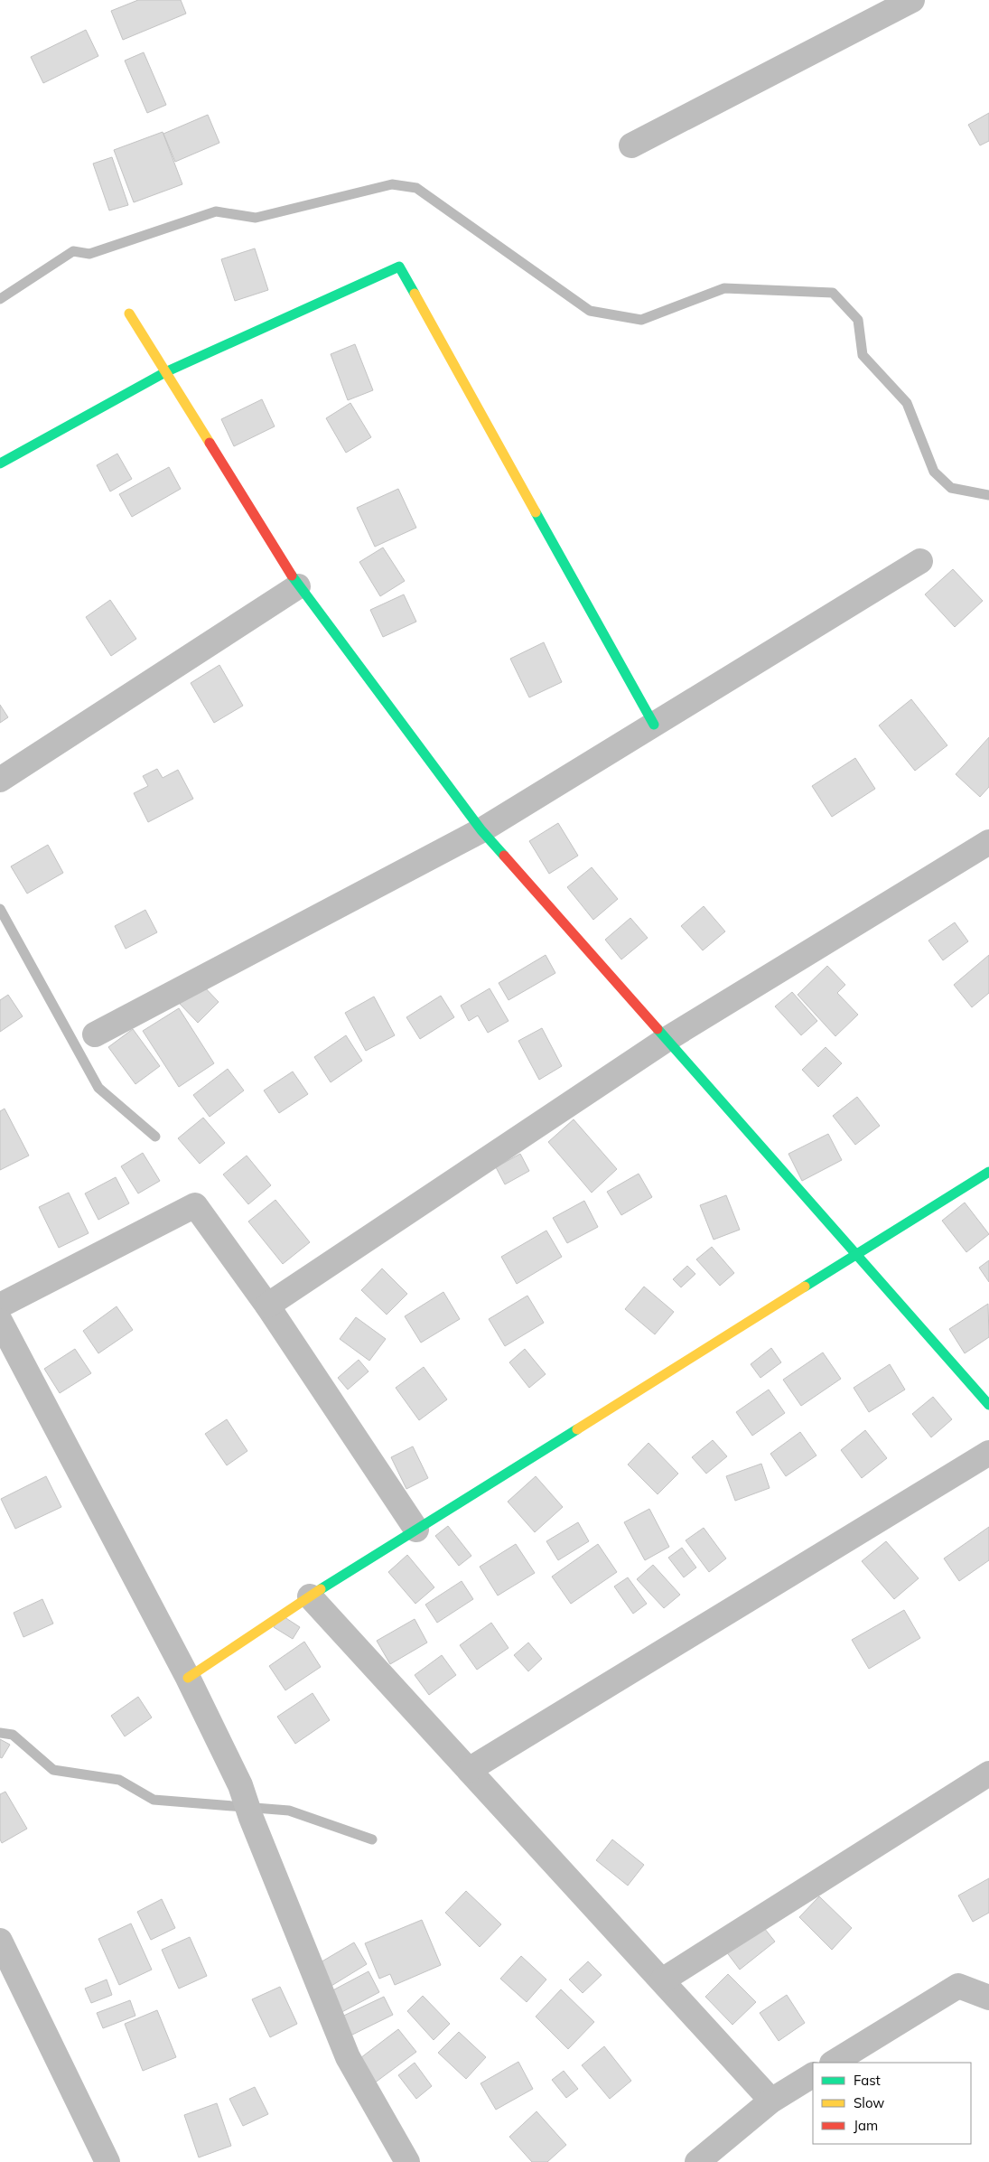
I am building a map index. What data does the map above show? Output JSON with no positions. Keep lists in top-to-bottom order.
{
  "legend": ["Fast", "Slow", "Jam"]
}
